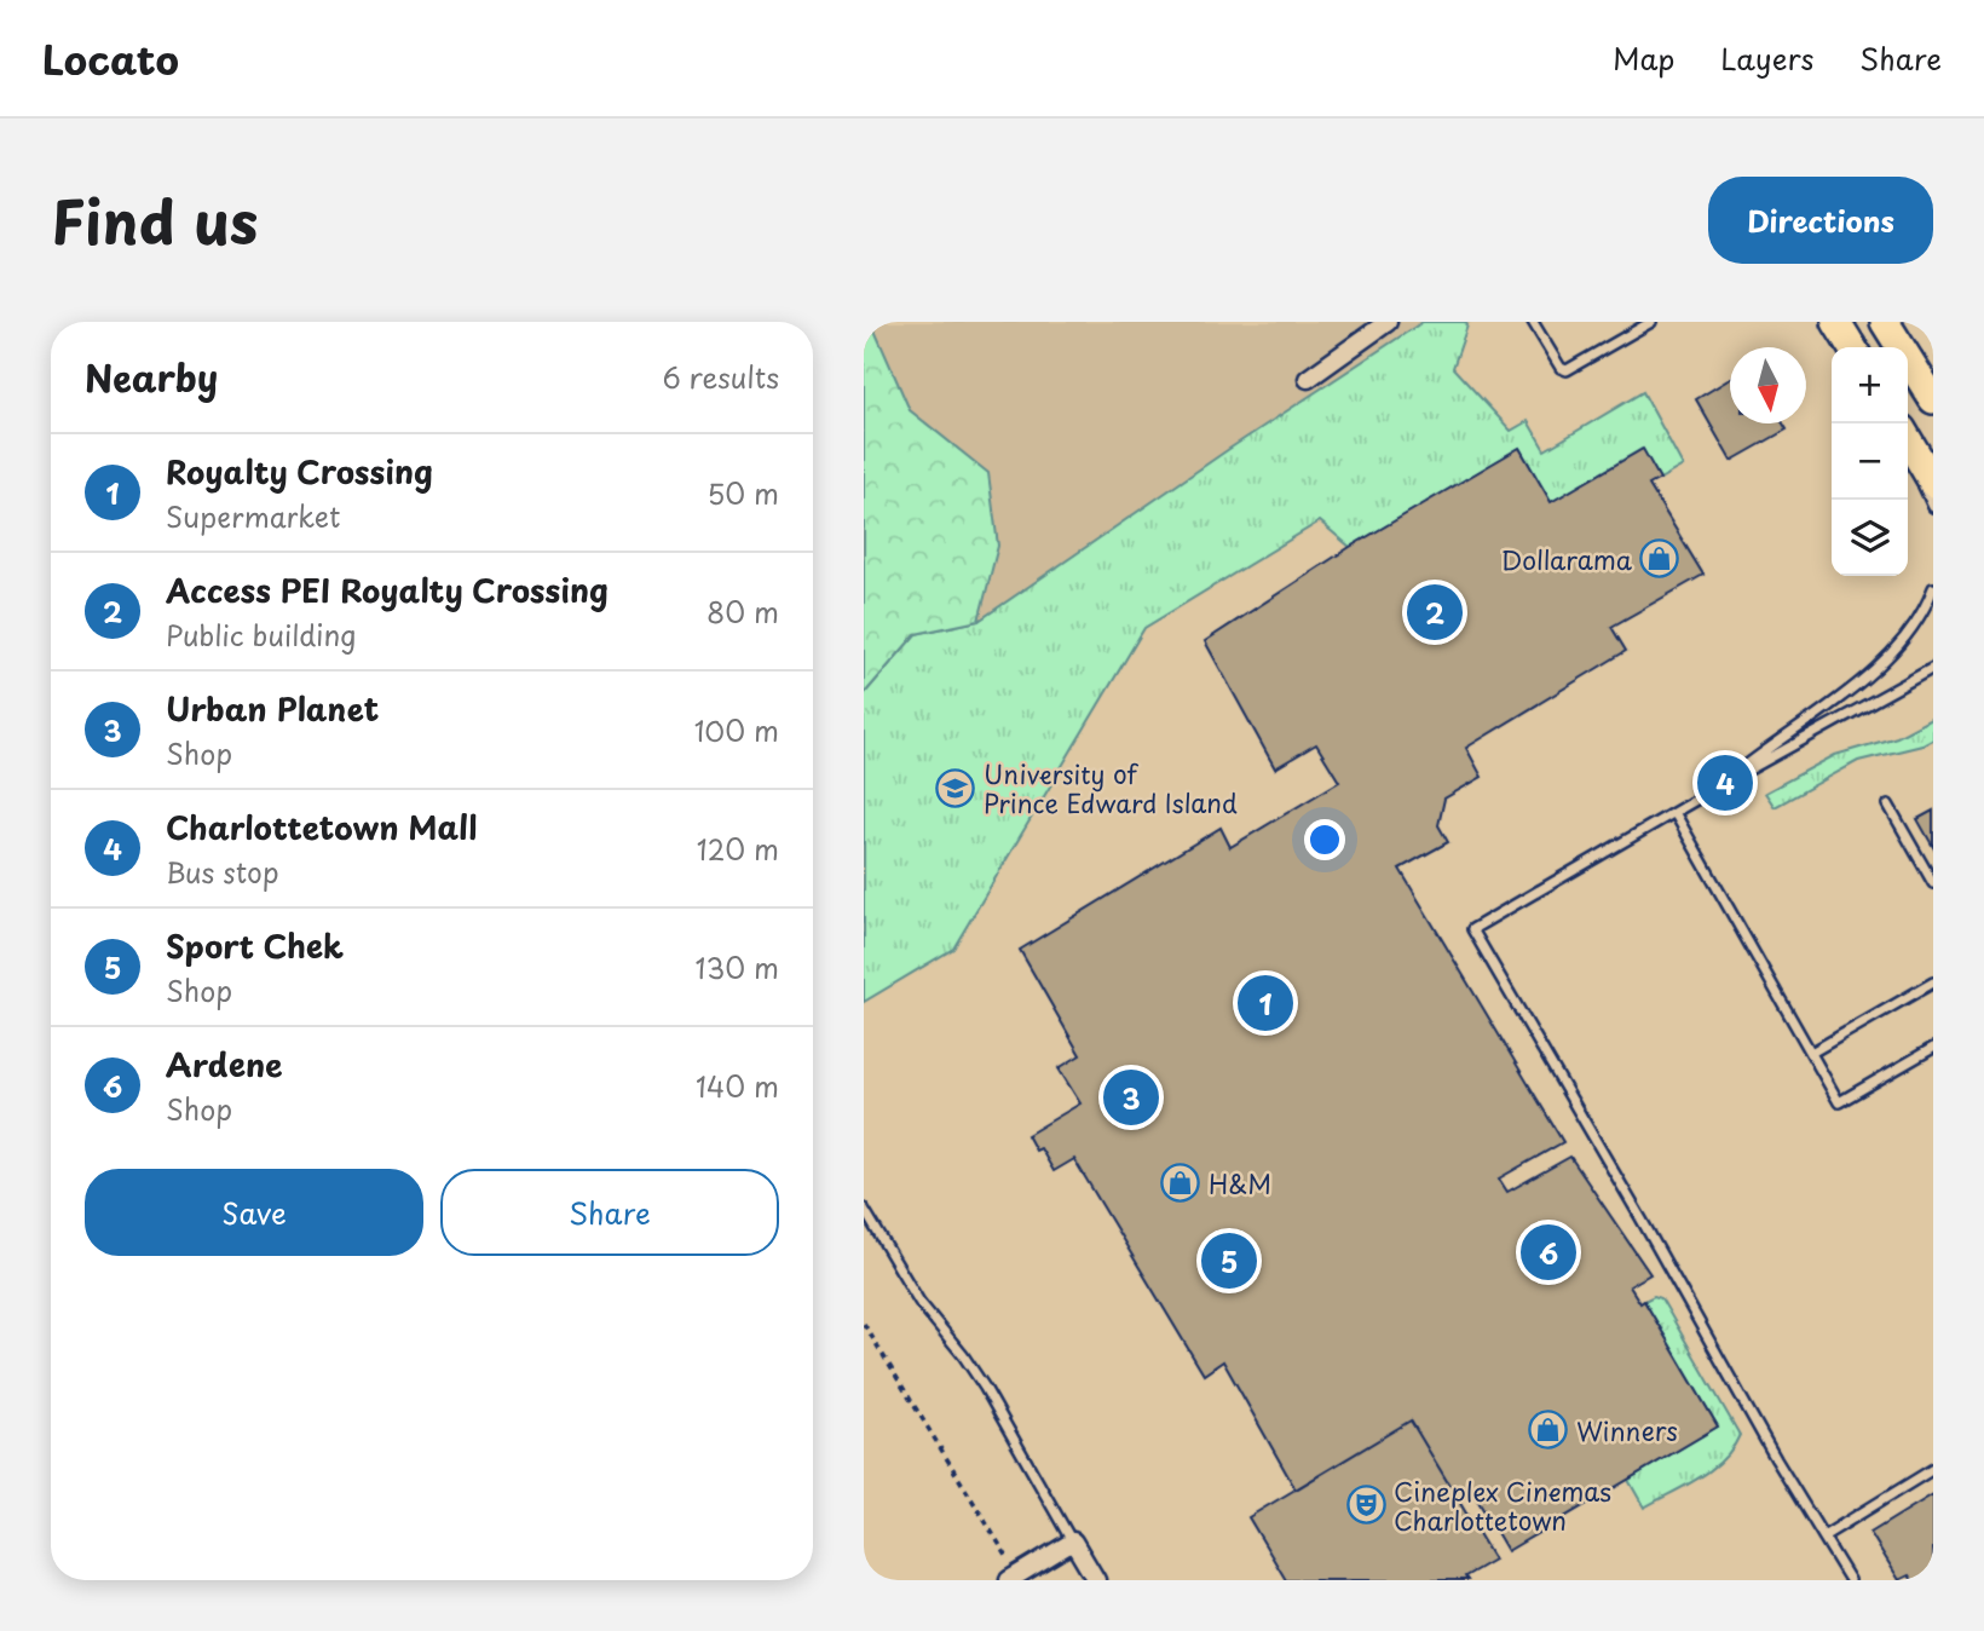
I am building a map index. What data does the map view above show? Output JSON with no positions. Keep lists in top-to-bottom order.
{
  "places": {
    "shop": ["Dollarama", "H&M", "Winners"],
    "school or university": ["University of Prince Edward Island"],
    "theatre": ["Cineplex Cinemas Charlottetown"]
  },
  "north": "bottom",
  "page": {
    "header": "Locato",
    "nav": ["Map", "Layers", "Share"],
    "title": "Find us",
    "buttons": [
      "Directions",
      ["Save", "Share"]
    ],
    "heading": ["Nearby", "6 results"],
    "map_buttons": ["+", "−"],
    "list": [
      {
        "mark": "1",
        "name": "Royalty Crossing",
        "note": "Supermarket",
        "value": "50 m"
      },
      {
        "mark": "2",
        "name": "Access PEI Royalty Crossing",
        "note": "Public building",
        "value": "80 m"
      },
      {
        "mark": "3",
        "name": "Urban Planet",
        "note": "Shop",
        "value": "100 m"
      },
      {
        "mark": "4",
        "name": "Charlottetown Mall",
        "note": "Bus stop",
        "value": "120 m"
      },
      {
        "mark": "5",
        "name": "Sport Chek",
        "note": "Shop",
        "value": "130 m"
      },
      {
        "mark": "6",
        "name": "Ardene",
        "note": "Shop",
        "value": "140 m"
      }
    ],
    "pins": [
      "2",
      "4",
      "1",
      "3",
      "6",
      "5"
    ]
  }
}
